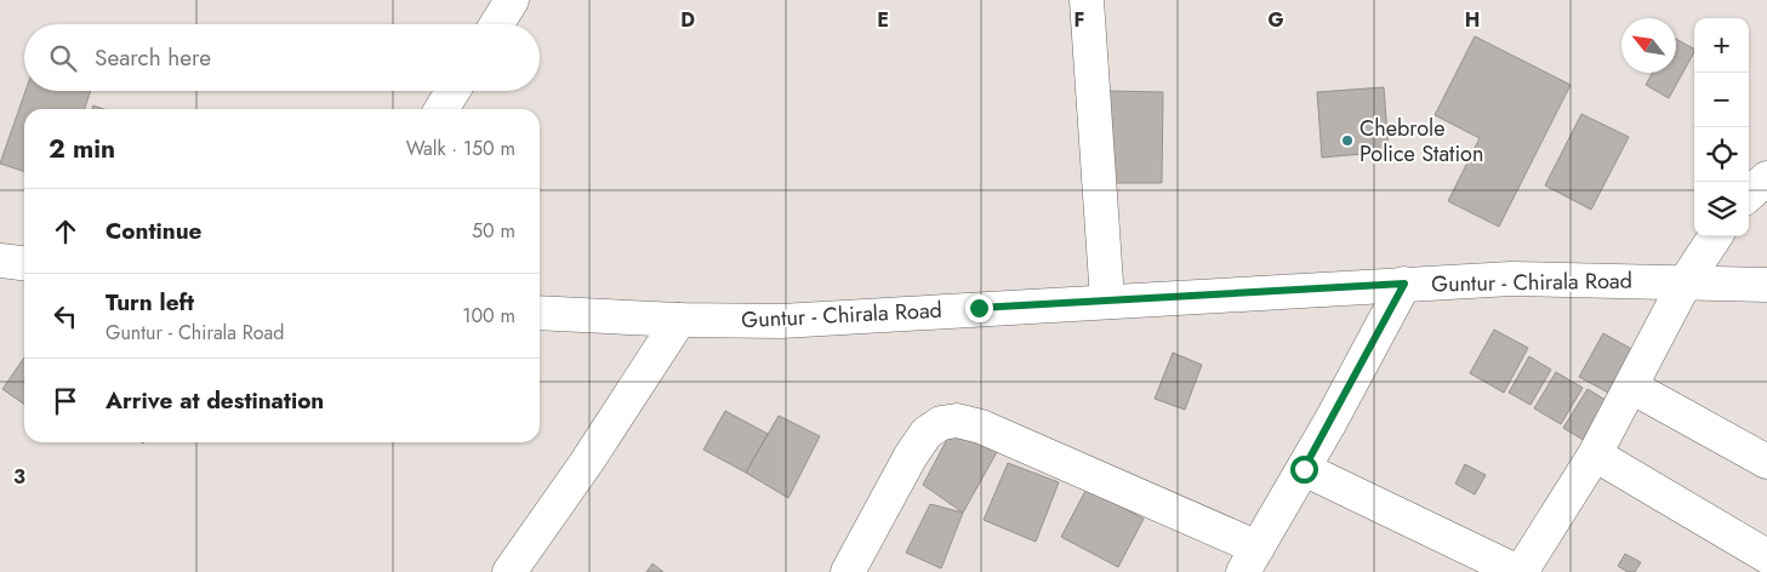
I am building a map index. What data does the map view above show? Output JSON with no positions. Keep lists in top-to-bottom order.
{
  "streets": {
    "street": ["Guntur - Chirala Road"]
  },
  "places": ["Chebrole Police Station"],
  "north": "top left",
  "page": {
    "map_buttons": ["+", "−"],
    "search": "Search here",
    "heading": ["2 min", "Walk · 150 m"],
    "list": [
      ["Continue", "50 m"],
      ["Turn left", "Guntur - Chirala Road", "100 m"],
      "Arrive at destination"
    ]
  },
  "grid": {
    "columns": [
      "D",
      "E",
      "F",
      "G",
      "H"
    ],
    "rows": ["3"]
  }
}
